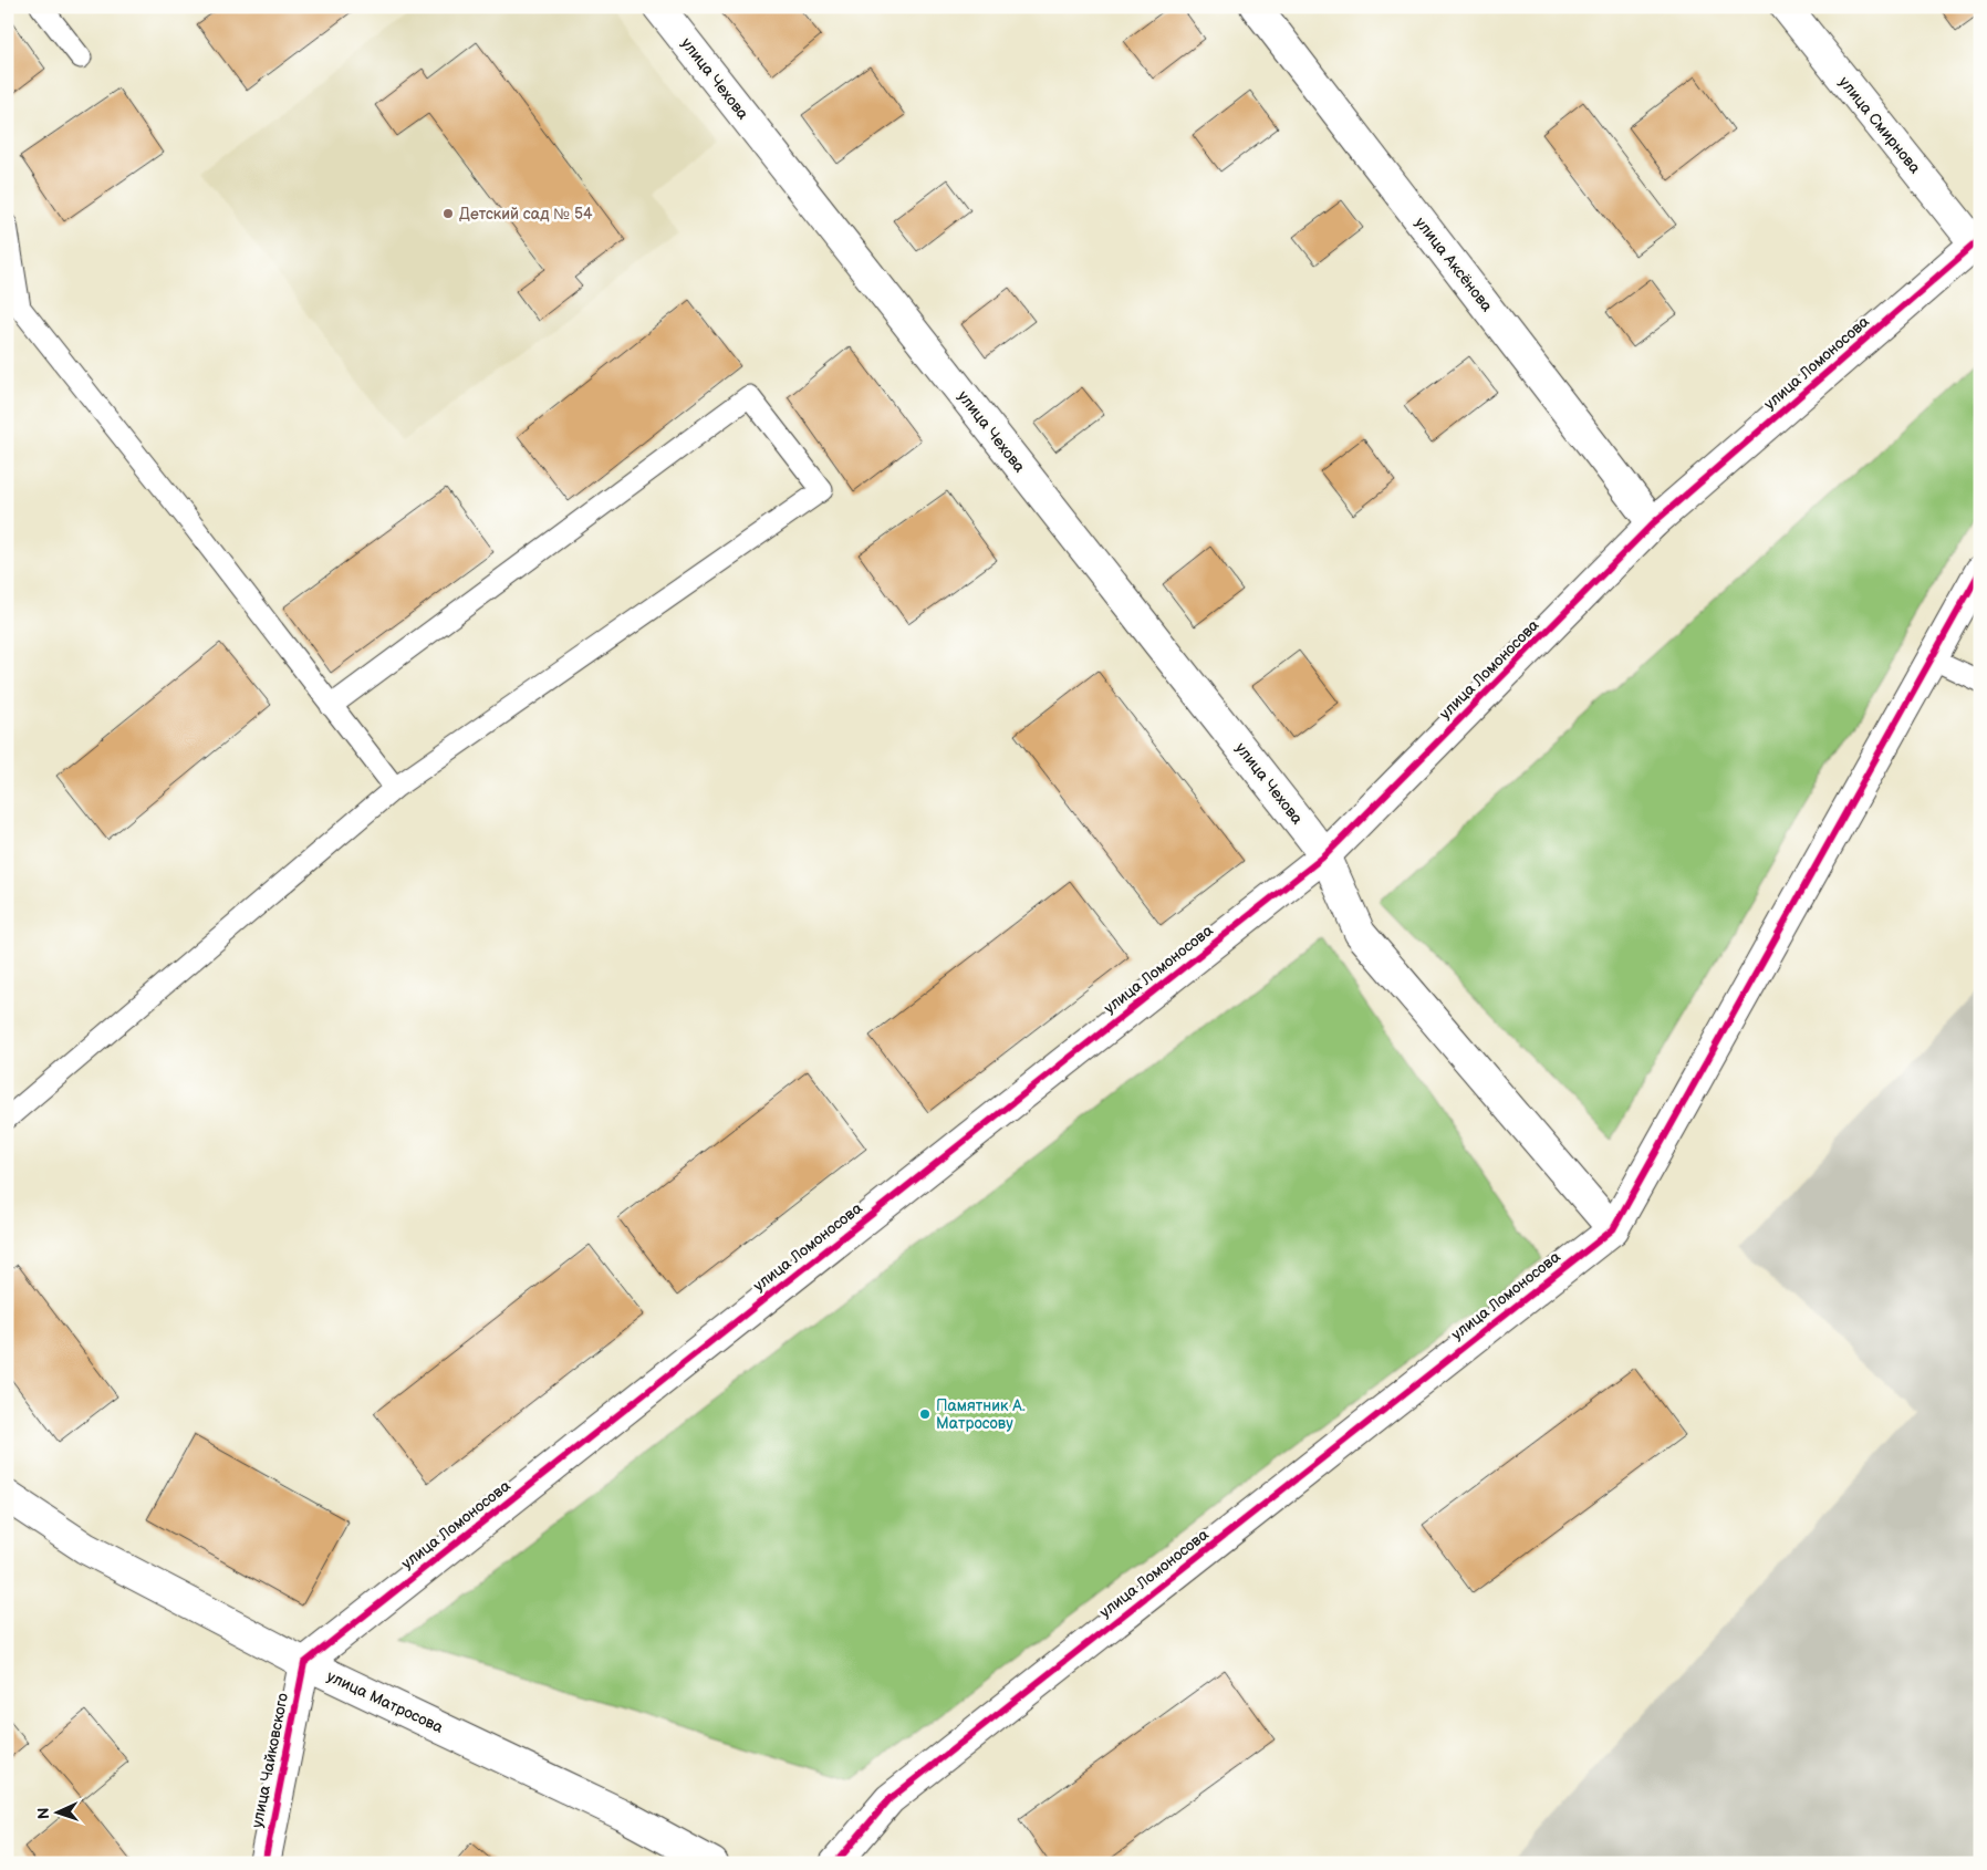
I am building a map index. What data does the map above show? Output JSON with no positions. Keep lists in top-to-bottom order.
{
  "streets": {
    "street": [
      "улица Чехова",
      "улица Смирнова",
      "улица Аксёнова",
      "улица Ломоносова",
      "улица Матросова",
      "улица Чайковского"
    ]
  },
  "crossings": [
    ["улица Чехова", "улица Ломоносова"],
    ["улица Смирнова", "улица Ломоносова"],
    ["улица Аксёнова", "улица Ломоносова"],
    ["улица Ломоносова", "улица Матросова"],
    ["улица Ломоносова", "улица Чайковского"],
    ["улица Матросова", "улица Чайковского"]
  ],
  "places": ["Детский сад № 54", "Памятник А. Матросову"],
  "north": "left"
}
